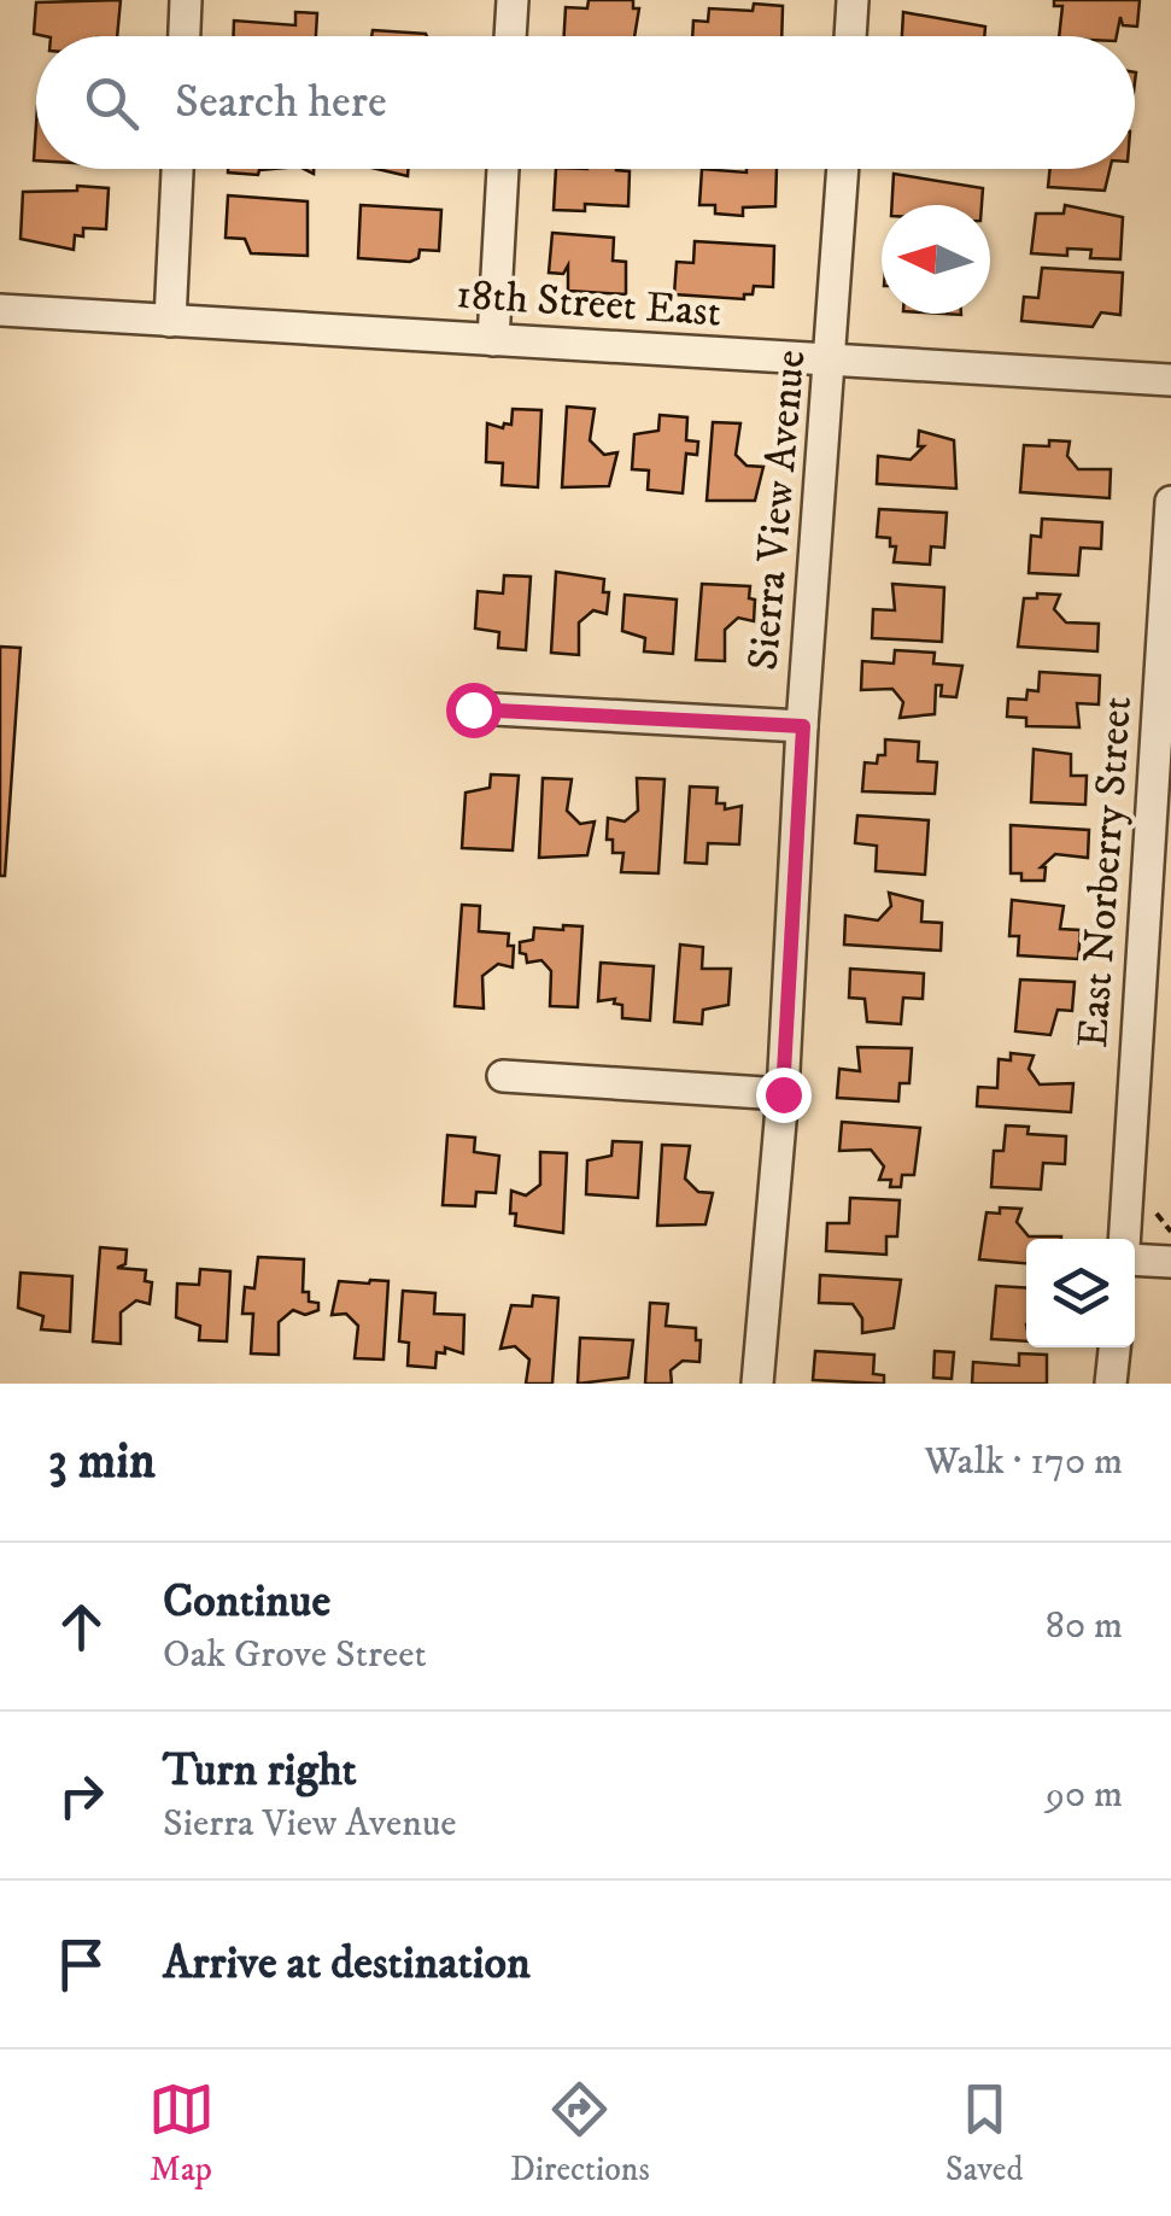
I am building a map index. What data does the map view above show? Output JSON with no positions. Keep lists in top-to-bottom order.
{
  "streets": {
    "street": ["18th Street East", "Sierra View Avenue", "East Norberry Street"]
  },
  "crossings": [
    ["18th Street East", "Sierra View Avenue"]
  ],
  "north": "left",
  "page": {
    "search": "Search here",
    "heading": ["3 min", "Walk · 170 m"],
    "list": [
      ["Continue", "Oak Grove Street", "80 m"],
      ["Turn right", "Sierra View Avenue", "90 m"],
      "Arrive at destination"
    ],
    "nav": ["Map", "Directions", "Saved"]
  }
}
